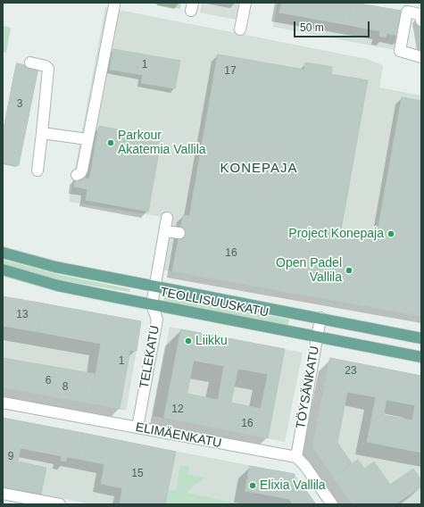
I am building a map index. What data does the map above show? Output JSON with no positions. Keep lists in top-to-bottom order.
{
  "streets": {
    "main road": ["TEOLLISUUSKATU"],
    "street": ["TELEKATU", "TÖYSÄNKATU", "ELIMÄENKATU"]
  },
  "crossings": [
    ["TEOLLISUUSKATU", "TELEKATU"],
    ["TEOLLISUUSKATU", "TÖYSÄNKATU"],
    ["TELEKATU", "ELIMÄENKATU"],
    ["TÖYSÄNKATU", "ELIMÄENKATU"]
  ],
  "districts": ["KONEPAJA"],
  "places": [
    "Parkour Akatemia Vallila",
    "Project Konepaja",
    "Open Padel Vallila",
    "Liikku",
    "Elixia Vallila"
  ],
  "house_numbers": [
    "1",
    "17",
    "3",
    "16",
    "13",
    "1",
    "23",
    "6",
    "8",
    "12",
    "16",
    "9",
    "15"
  ],
  "scale_bar": "50 m"
}
